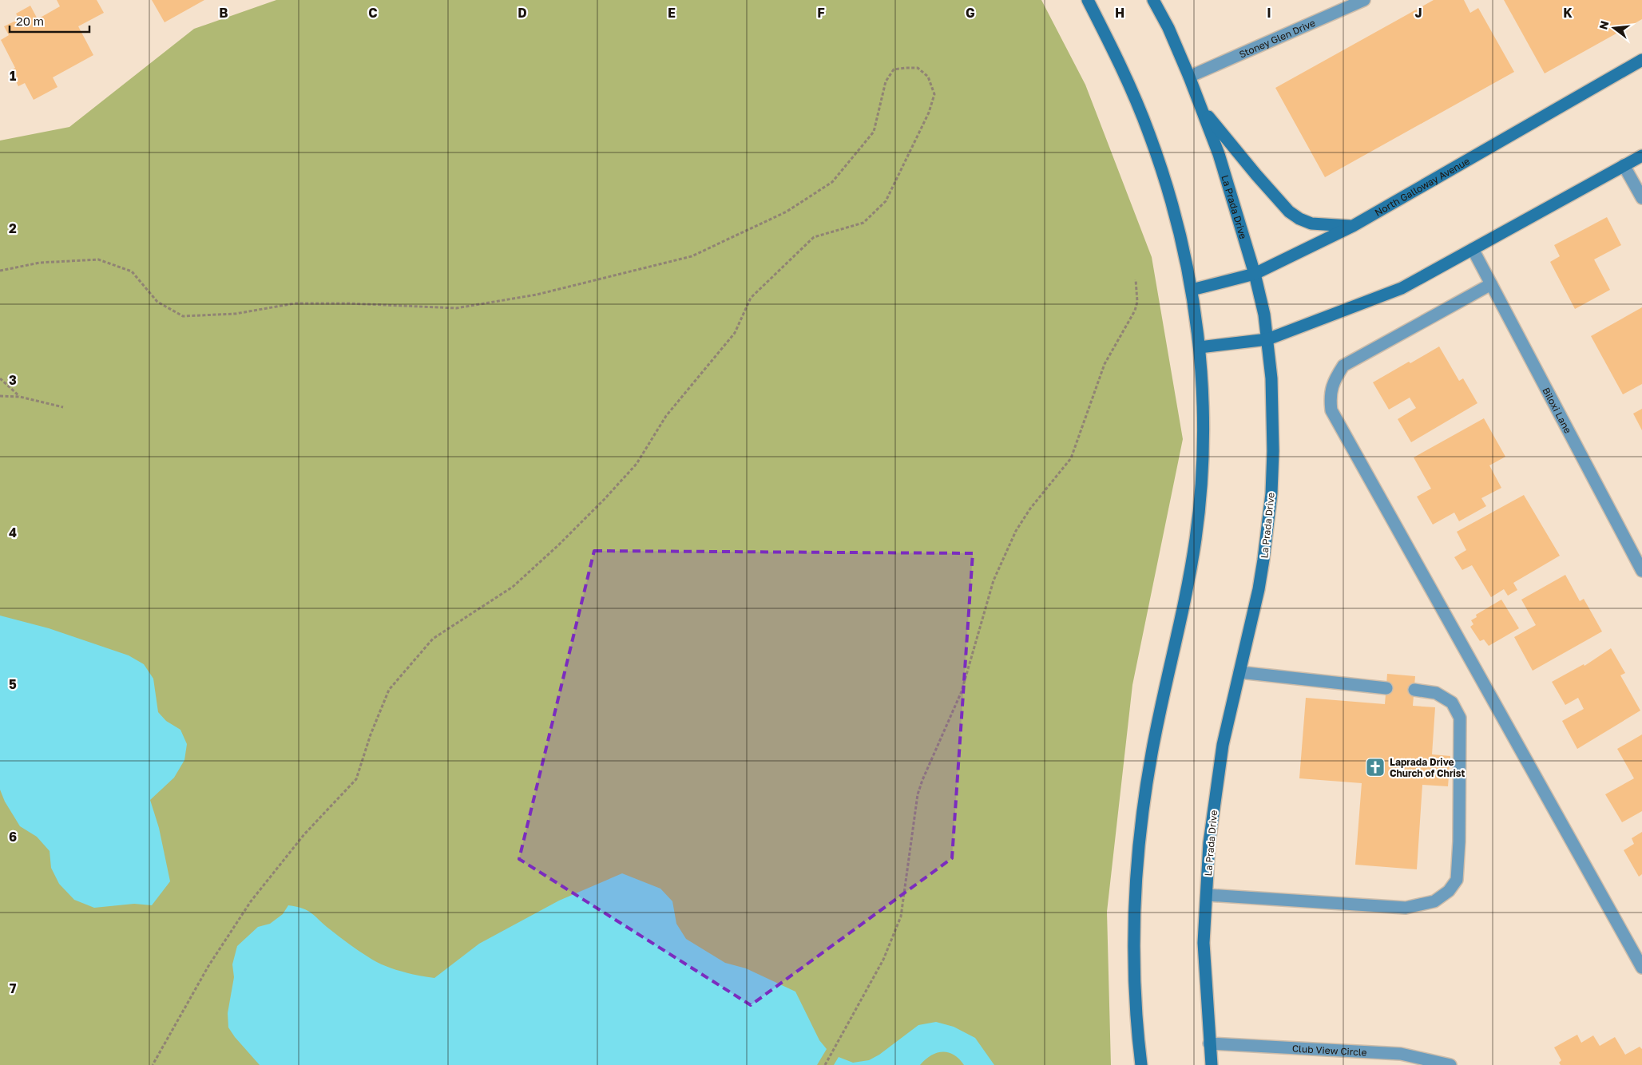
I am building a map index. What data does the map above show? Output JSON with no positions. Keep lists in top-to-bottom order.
{
  "streets": {
    "main road": ["North Galloway Avenue", "La Prada Drive"],
    "street": ["Stoney Glen Drive", "Biloxi Lane", "Club View Circle"]
  },
  "crossings": [
    ["Stoney Glen Drive", "La Prada Drive"],
    ["North Galloway Avenue", "La Prada Drive"],
    ["La Prada Drive", "Club View Circle"]
  ],
  "places": {
    "church": ["Laprada Drive Church of Christ"]
  },
  "scale_bar": "20 m",
  "north": "left",
  "grid": {
    "columns": [
      "B",
      "C",
      "D",
      "E",
      "F",
      "G",
      "H",
      "I",
      "J",
      "K"
    ],
    "rows": [
      "1",
      "2",
      "3",
      "4",
      "5",
      "6",
      "7"
    ]
  }
}
